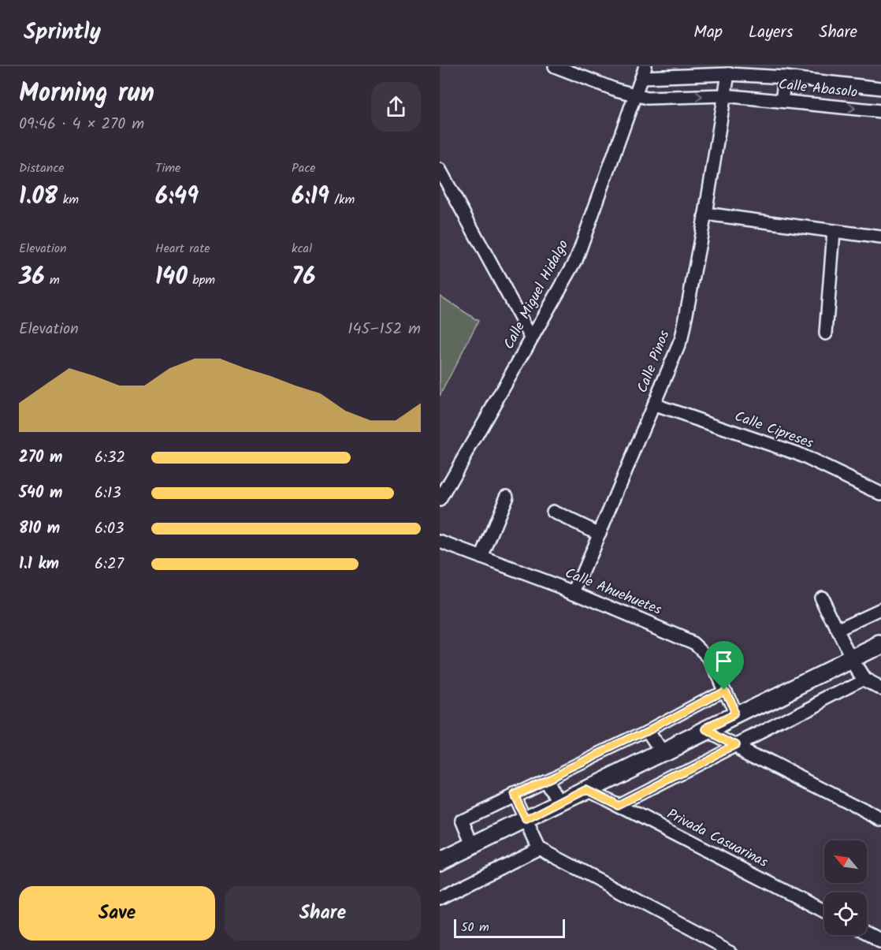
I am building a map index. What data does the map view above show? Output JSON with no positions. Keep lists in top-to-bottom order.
{
  "streets": {
    "street": [
      "Calle Abasolo",
      "Calle Miguel Hidalgo",
      "Calle Pinos",
      "Calle Cipreses",
      "Calle Ahuehuetes",
      "Privada Casuarinas"
    ]
  },
  "crossings": [
    ["Calle Abasolo", "Calle Miguel Hidalgo"],
    ["Calle Abasolo", "Calle Pinos"],
    ["Calle Pinos", "Calle Cipreses"],
    ["Calle Pinos", "Calle Ahuehuetes"]
  ],
  "scale_bar": "50 m",
  "north": "top left",
  "page": {
    "header": "Sprintly",
    "nav": ["Map", "Layers", "Share"],
    "heading": ["Morning run", "09:46 · 4 × 270 m"],
    "stats": [
      ["Distance", "1.08 km"],
      ["Time", "6:49"],
      ["Pace", "6:19 /km"],
      ["Elevation", "36 m"],
      ["Heart rate", "140 bpm"],
      ["kcal", "76"]
    ],
    "chart": ["Elevation", "145–152 m"],
    "list": [
      {
        "name": "270 m",
        "note": "6:32"
      },
      {
        "name": "540 m",
        "note": "6:13"
      },
      {
        "name": "810 m",
        "note": "6:03"
      },
      {
        "name": "1.1 km",
        "note": "6:27"
      }
    ],
    "buttons": ["Save", "Share"],
    "scale": "50 m"
  }
}
